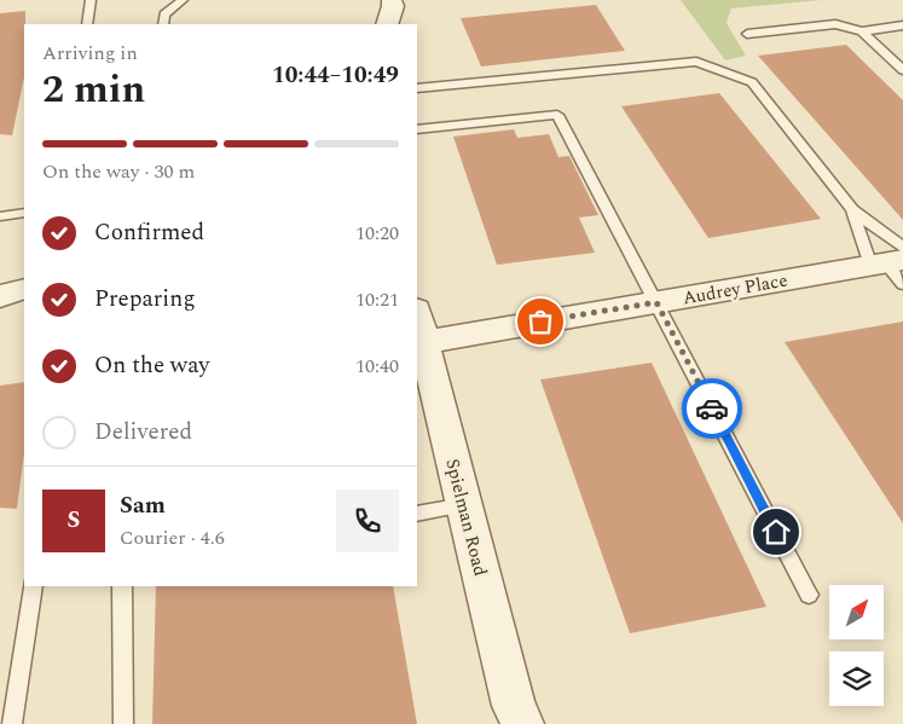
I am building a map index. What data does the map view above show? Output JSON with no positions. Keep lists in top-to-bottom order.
{
  "streets": {
    "street": ["Audrey Place", "Spielman Road"]
  },
  "crossings": [
    ["Audrey Place", "Spielman Road"]
  ],
  "north": "top right",
  "page": {
    "heading": ["2 min", "Arriving in", "10:44–10:49"],
    "panel": ["Sam", "Courier · 4.6"],
    "bar": "On the way · 30 m",
    "list": [
      ["Confirmed", "10:20"],
      ["Preparing", "10:21"],
      ["On the way", "10:40"],
      "Delivered"
    ],
    "round": "S"
  }
}
